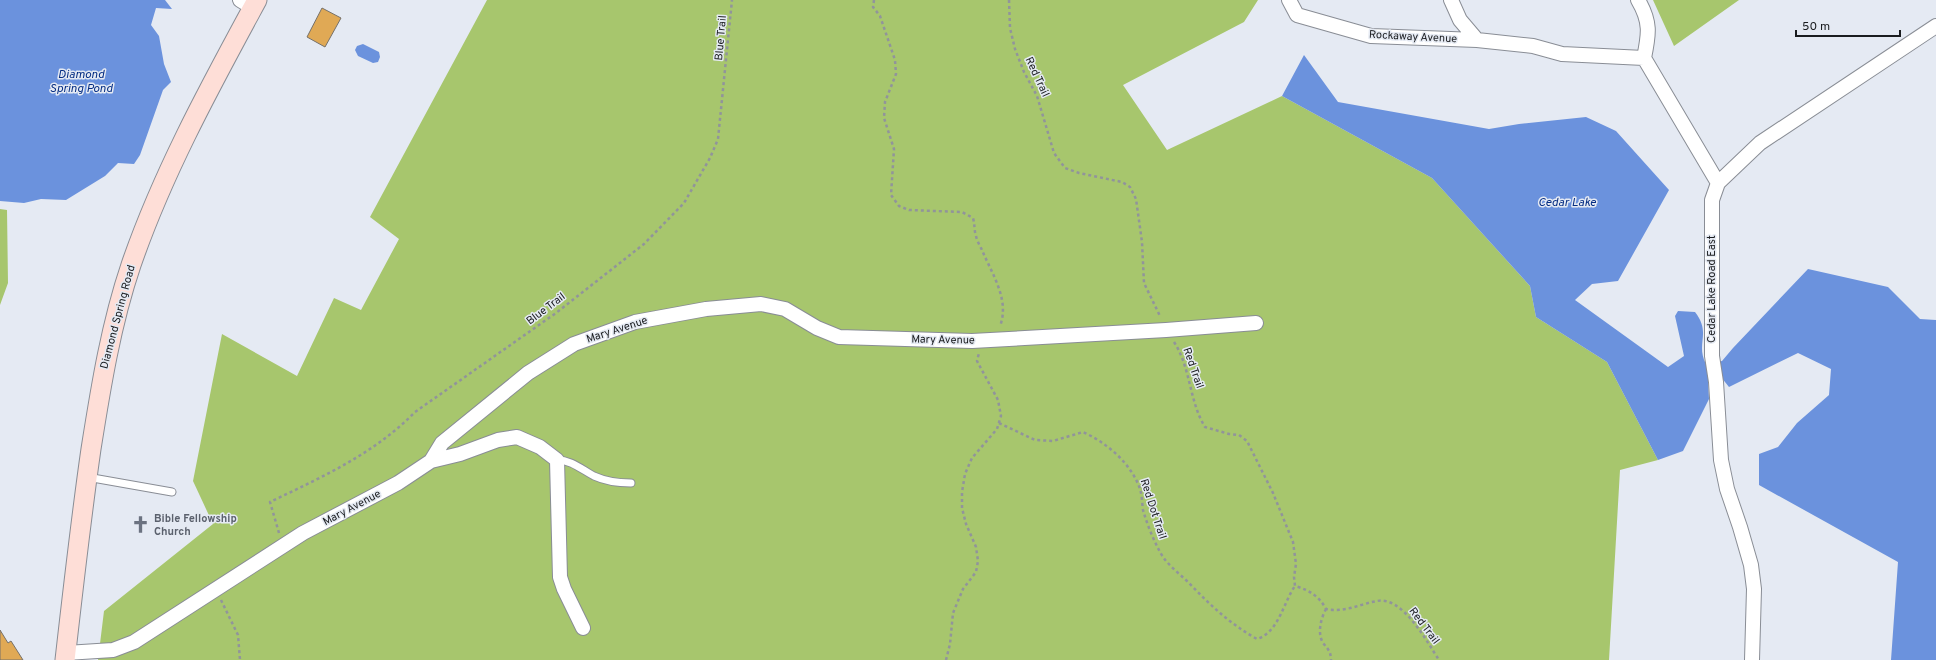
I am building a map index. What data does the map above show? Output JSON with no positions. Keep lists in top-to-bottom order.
{
  "streets": {
    "street": [
      "Rockaway Avenue",
      "Cedar Lake Road East",
      "Diamond Spring Road",
      "Mary Avenue"
    ],
    "path": ["Blue Trail", "Red Trail", "Red Dot Trail"]
  },
  "crossings": [
    ["Blue Trail", "Mary Avenue"],
    ["Red Trail", "Mary Avenue"],
    ["Red Trail", "Red Dot Trail"],
    ["Diamond Spring Road", "Mary Avenue"]
  ],
  "water": ["Diamond Spring Pond", "Cedar Lake"],
  "places": {
    "church": ["Bible Fellowship Church"]
  },
  "scale_bar": "50 m"
}
